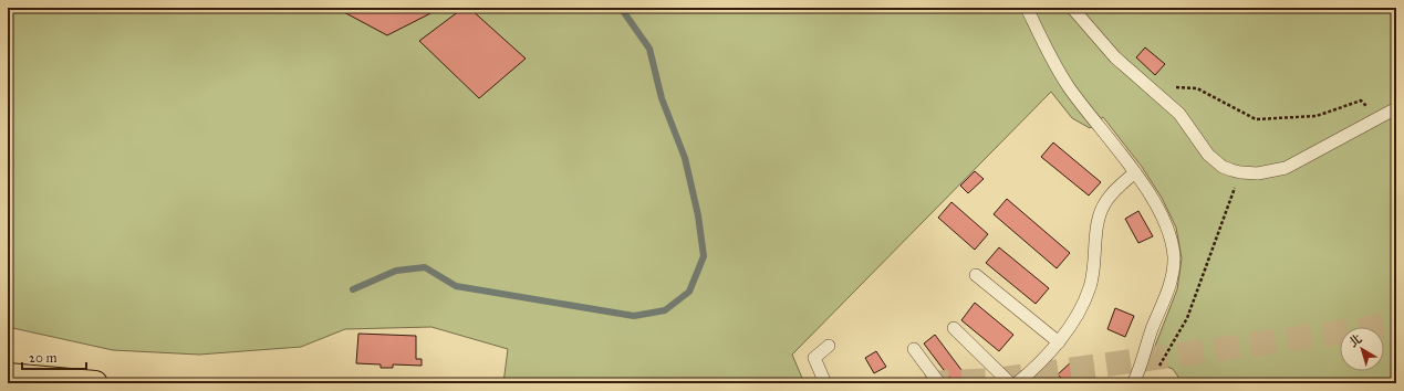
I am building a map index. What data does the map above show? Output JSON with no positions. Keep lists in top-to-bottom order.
{
  "scale_bar": "20 m",
  "north": "top left"
}
